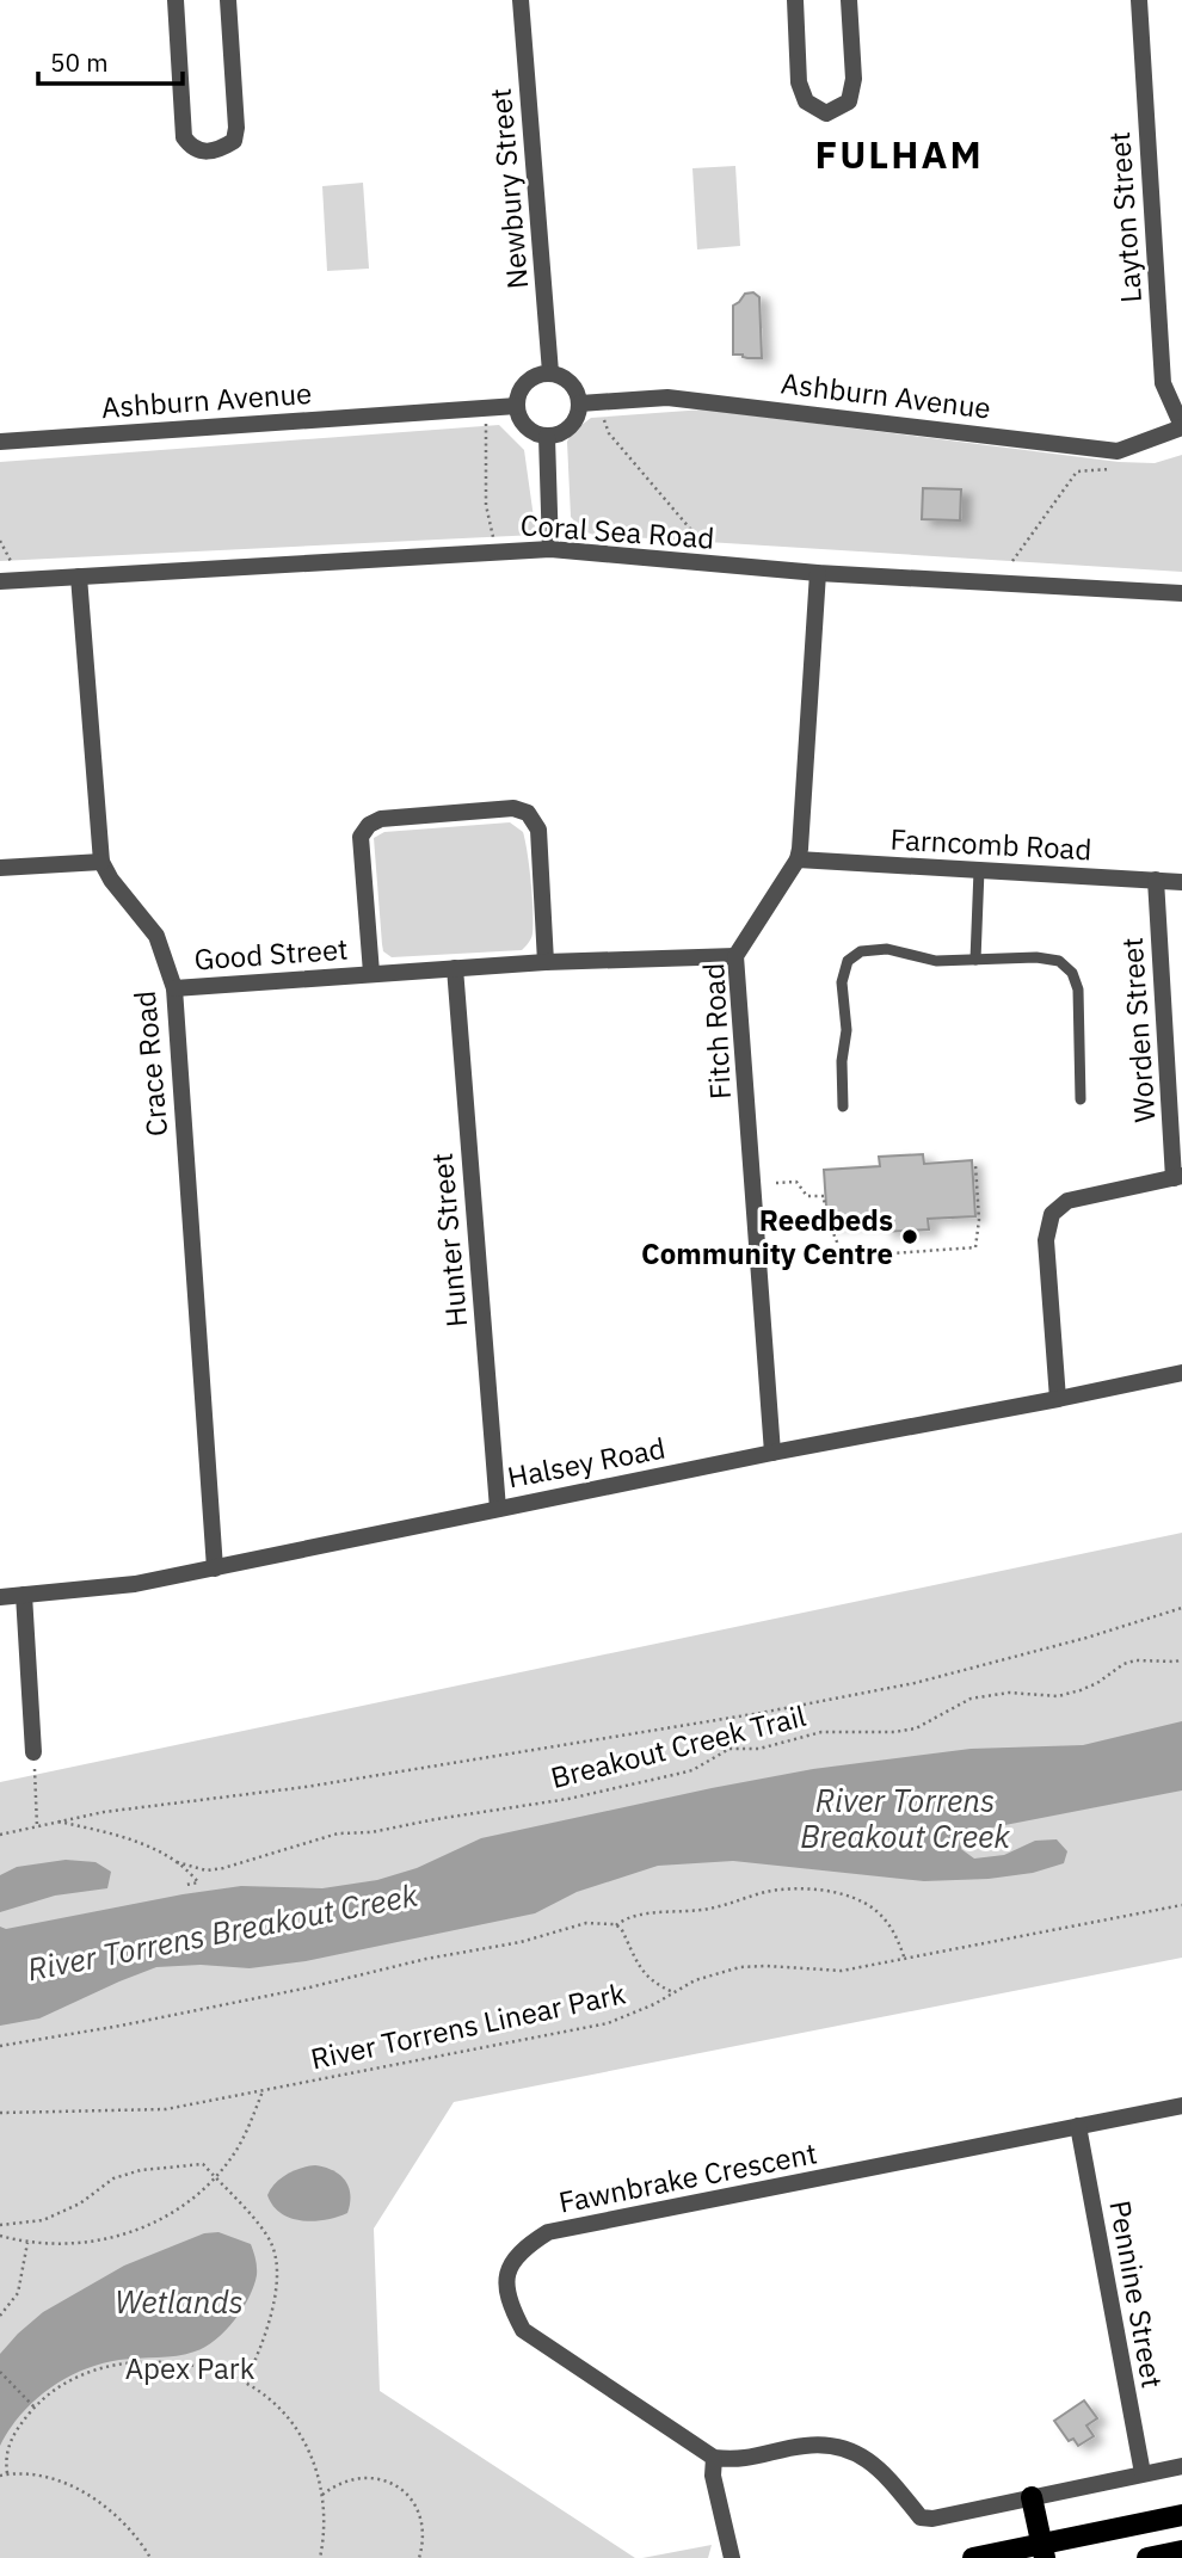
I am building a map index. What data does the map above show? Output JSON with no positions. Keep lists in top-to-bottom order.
{
  "streets": {
    "street": [
      "Newbury Street",
      "Layton Street",
      "Ashburn Avenue",
      "Coral Sea Road",
      "Farncomb Road",
      "Good Street",
      "Worden Street",
      "Fitch Road",
      "Crace Road",
      "Hunter Street",
      "Halsey Road",
      "Fawnbrake Crescent",
      "Pennine Street"
    ],
    "path": ["Breakout Creek Trail", "River Torrens Linear Park"]
  },
  "crossings": [
    ["Newbury Street", "Ashburn Avenue"],
    ["Layton Street", "Ashburn Avenue"],
    ["Coral Sea Road", "Fitch Road"],
    ["Coral Sea Road", "Crace Road"],
    ["Farncomb Road", "Worden Street"],
    ["Farncomb Road", "Fitch Road"],
    ["Good Street", "Fitch Road"],
    ["Good Street", "Crace Road"],
    ["Good Street", "Hunter Street"],
    ["Fitch Road", "Halsey Road"],
    ["Crace Road", "Halsey Road"],
    ["Hunter Street", "Halsey Road"],
    ["Fawnbrake Crescent", "Pennine Street"]
  ],
  "districts": ["FULHAM"],
  "water": ["River Torrens Breakout Creek", "Wetlands"],
  "parks": ["Apex Park"],
  "places": ["Reedbeds Community Centre"],
  "scale_bar": "50 m"
}
